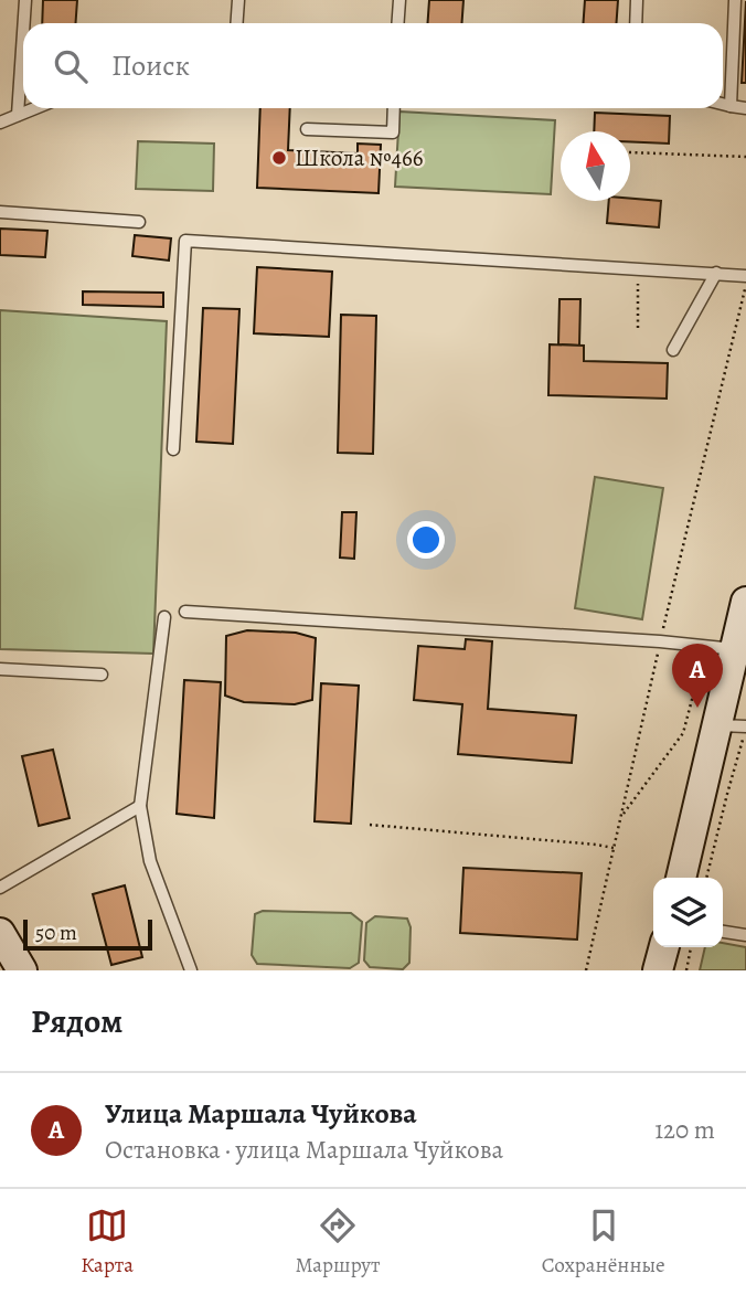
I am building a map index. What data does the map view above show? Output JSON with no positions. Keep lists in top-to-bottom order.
{
  "places": ["Школа №466"],
  "scale_bar": "50 m",
  "north": "top",
  "page": {
    "search": "Поиск",
    "pins": "A",
    "scale": "50 m",
    "heading": "Рядом",
    "list": [
      {
        "mark": "A",
        "name": "Улица Маршала Чуйкова",
        "note": "Остановка · улица Маршала Чуйкова",
        "value": "120 m"
      }
    ],
    "nav": ["Карта", "Маршрут", "Сохранённые"]
  }
}
